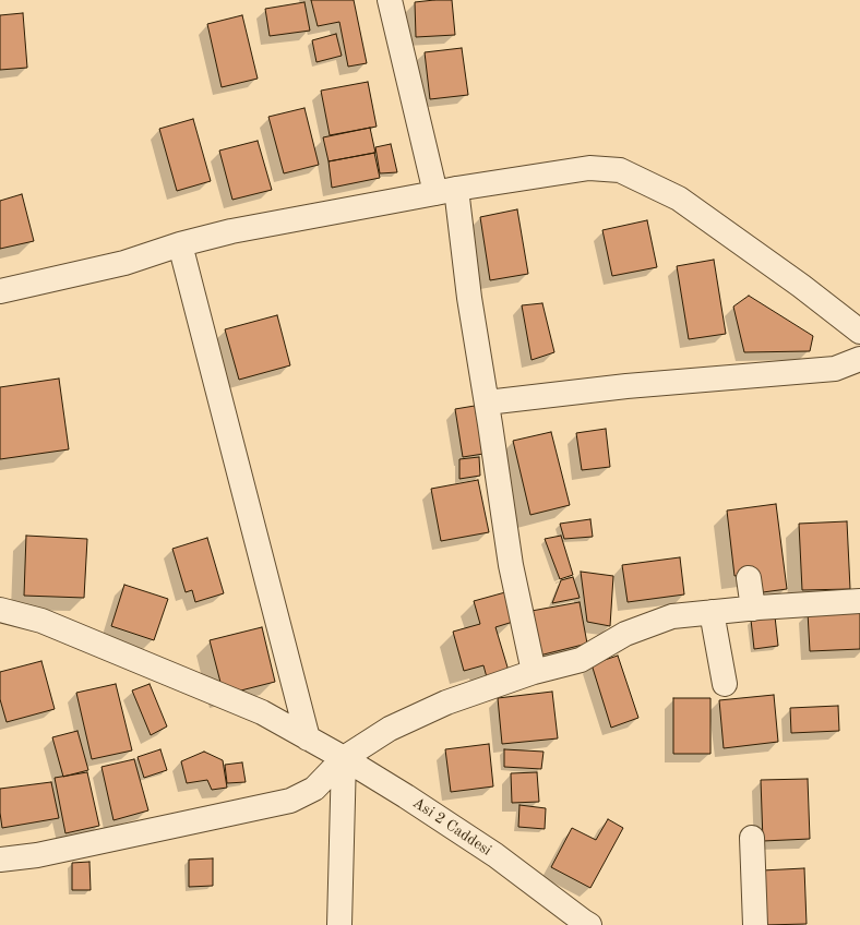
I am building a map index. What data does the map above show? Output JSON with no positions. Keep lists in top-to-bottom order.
{
  "streets": {
    "street": ["Asi 2 Caddesi"]
  }
}
